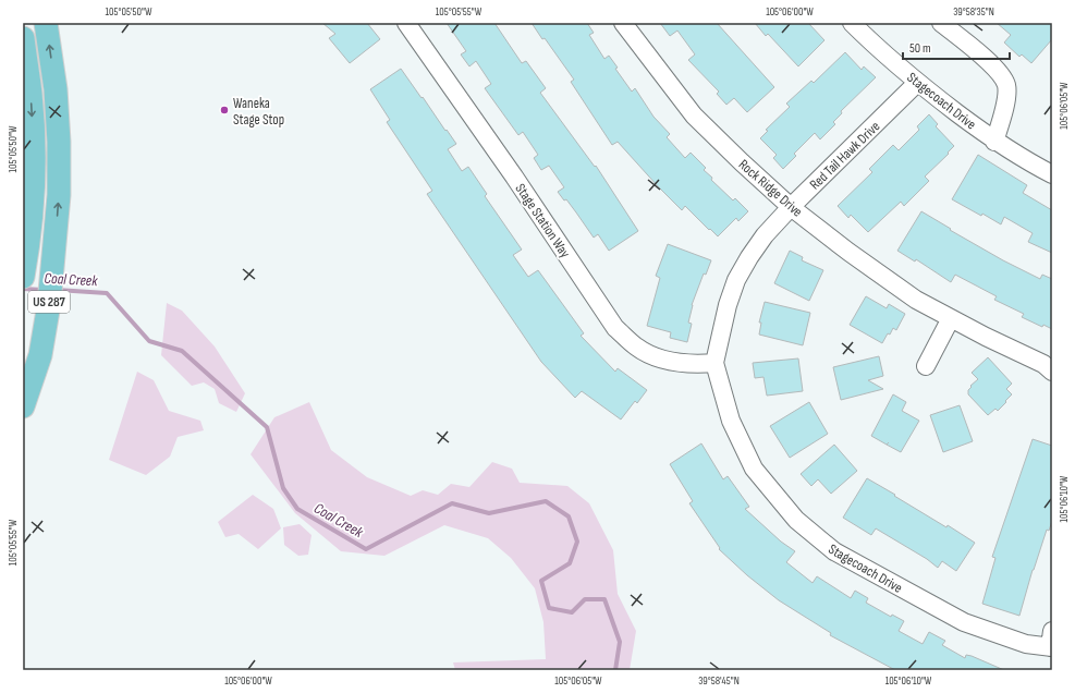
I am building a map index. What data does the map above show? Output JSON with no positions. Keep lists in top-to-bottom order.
{
  "streets": {
    "main road": ["US 287"],
    "street": [
      "Stagecoach Drive",
      "Red Tail Hawk Drive",
      "Rock Ridge Drive",
      "Stage Station Way"
    ]
  },
  "crossings": [
    ["Stagecoach Drive", "Red Tail Hawk Drive"],
    ["Red Tail Hawk Drive", "Rock Ridge Drive"],
    ["Red Tail Hawk Drive", "Stage Station Way"]
  ],
  "water": ["Coal Creek"],
  "places": ["Waneka Stage Stop"],
  "scale_bar": "50 m",
  "coordinates": [
    "105°05'50\"W",
    "105°05'55\"W",
    "105°06'00\"W",
    "39°58'35\"N",
    "105°06'05\"W",
    "105°06'10\"W",
    "39°58'45\"N"
  ]
}
